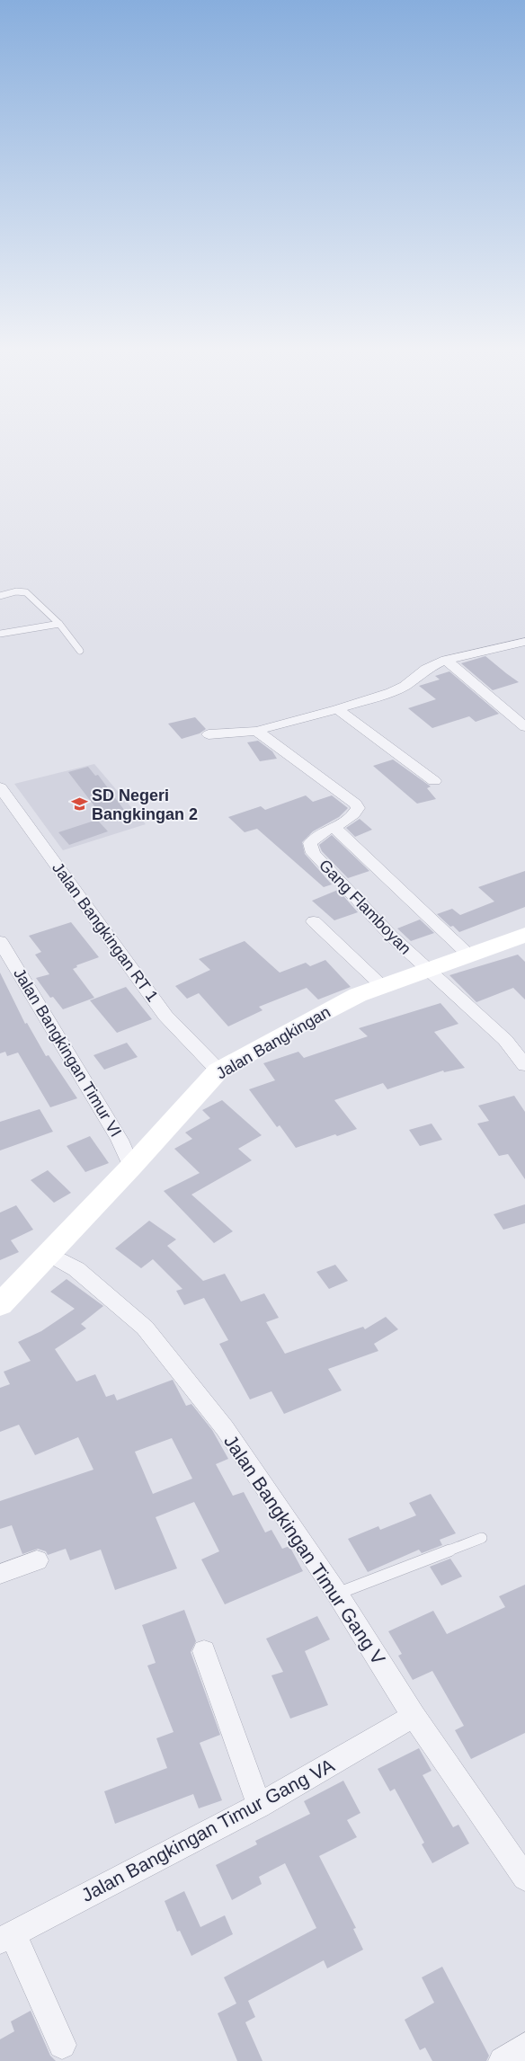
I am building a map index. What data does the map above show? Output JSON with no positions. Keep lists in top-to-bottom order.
{
  "streets": {
    "street": [
      "Gang Flamboyan",
      "Jalan Bangkingan RT 1",
      "Jalan Bangkingan",
      "Jalan Bangkingan Timur VI",
      "Jalan Bangkingan Timur Gang V",
      "Jalan Bangkingan Timur Gang VA"
    ]
  },
  "crossings": [
    ["Gang Flamboyan", "Jalan Bangkingan"],
    ["Jalan Bangkingan RT 1", "Jalan Bangkingan"],
    ["Jalan Bangkingan", "Jalan Bangkingan Timur VI"],
    ["Jalan Bangkingan", "Jalan Bangkingan Timur Gang V"],
    ["Jalan Bangkingan Timur Gang V", "Jalan Bangkingan Timur Gang VA"]
  ],
  "places": {
    "school or university": ["SD Negeri Bangkingan 2"]
  }
}
